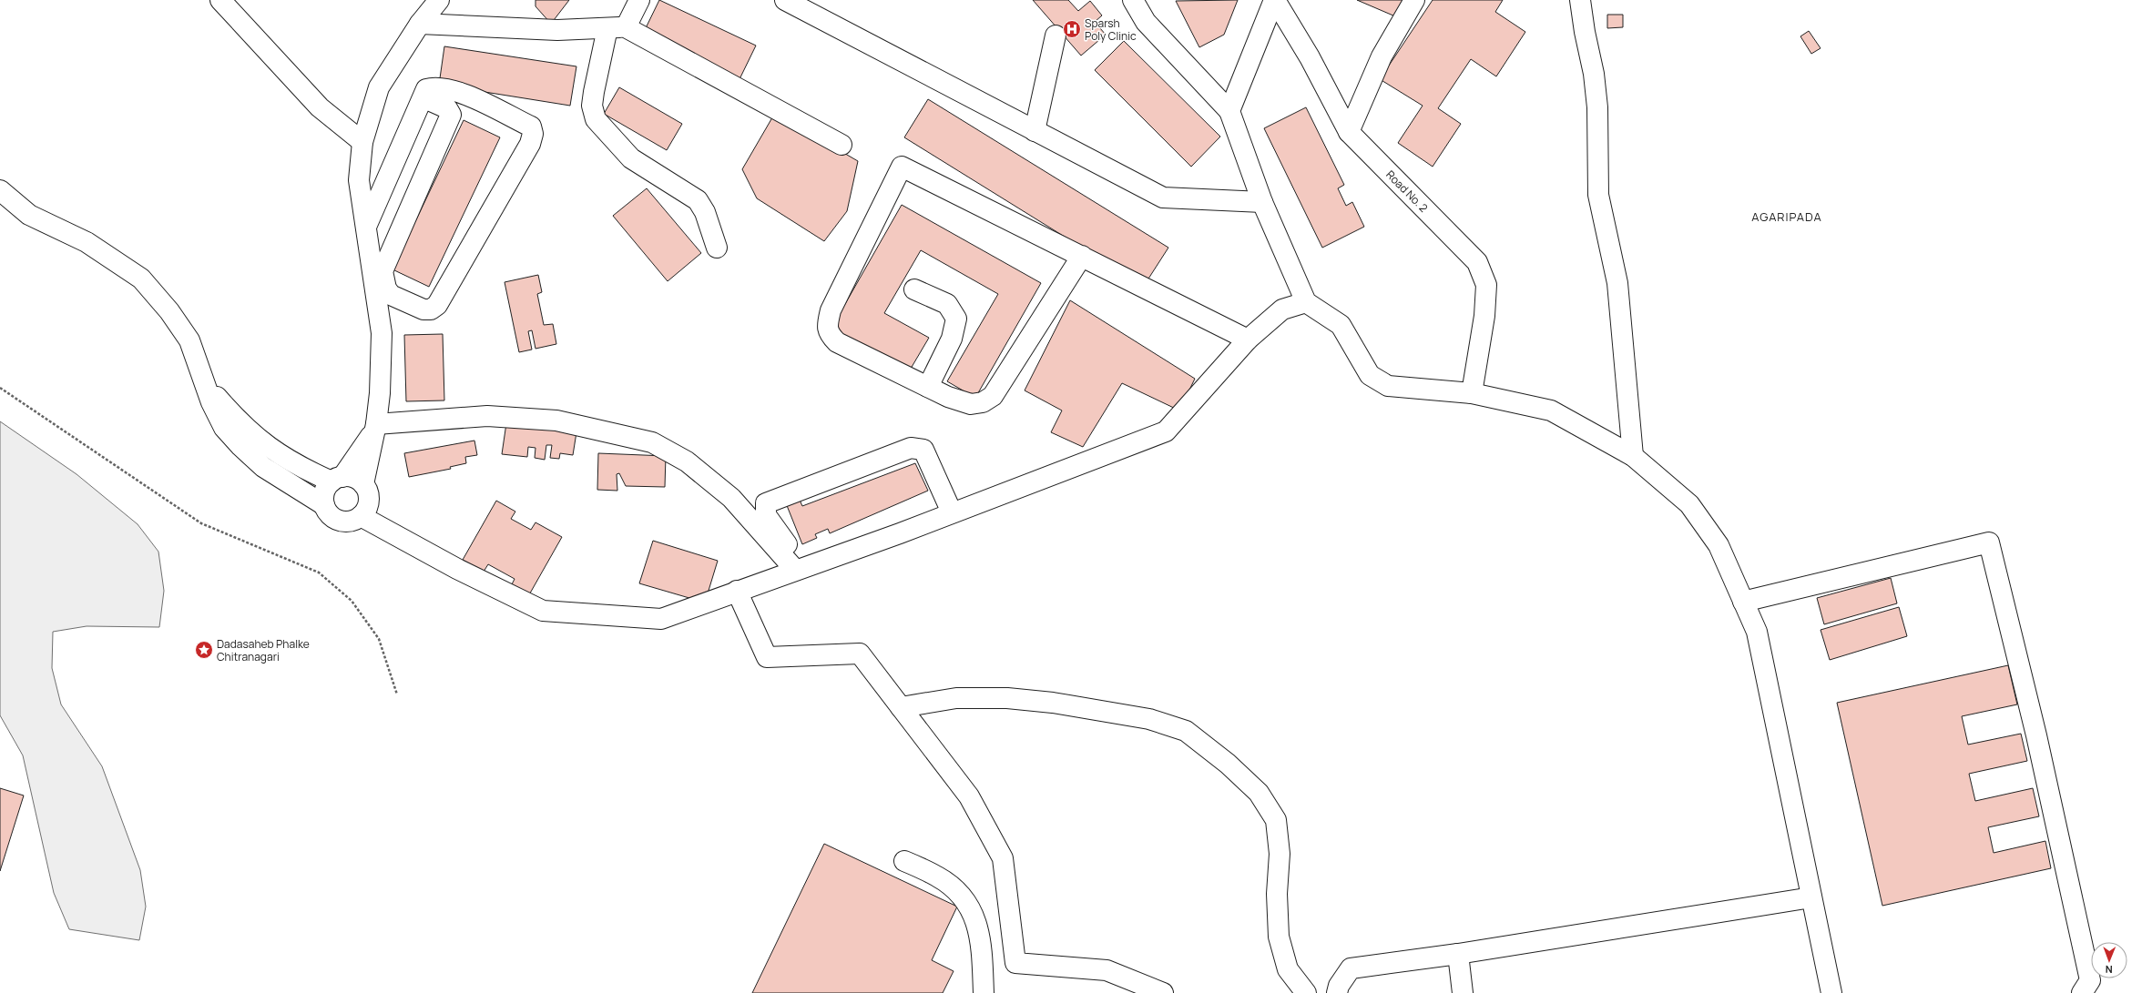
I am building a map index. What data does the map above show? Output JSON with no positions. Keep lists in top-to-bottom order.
{
  "streets": {
    "street": ["Road No. 2"]
  },
  "districts": ["AGARIPADA"],
  "places": {
    "hospital": ["Sparsh Poly Clinic"],
    "place": ["Dadasaheb Phalke Chitranagari"]
  },
  "north": "bottom"
}
